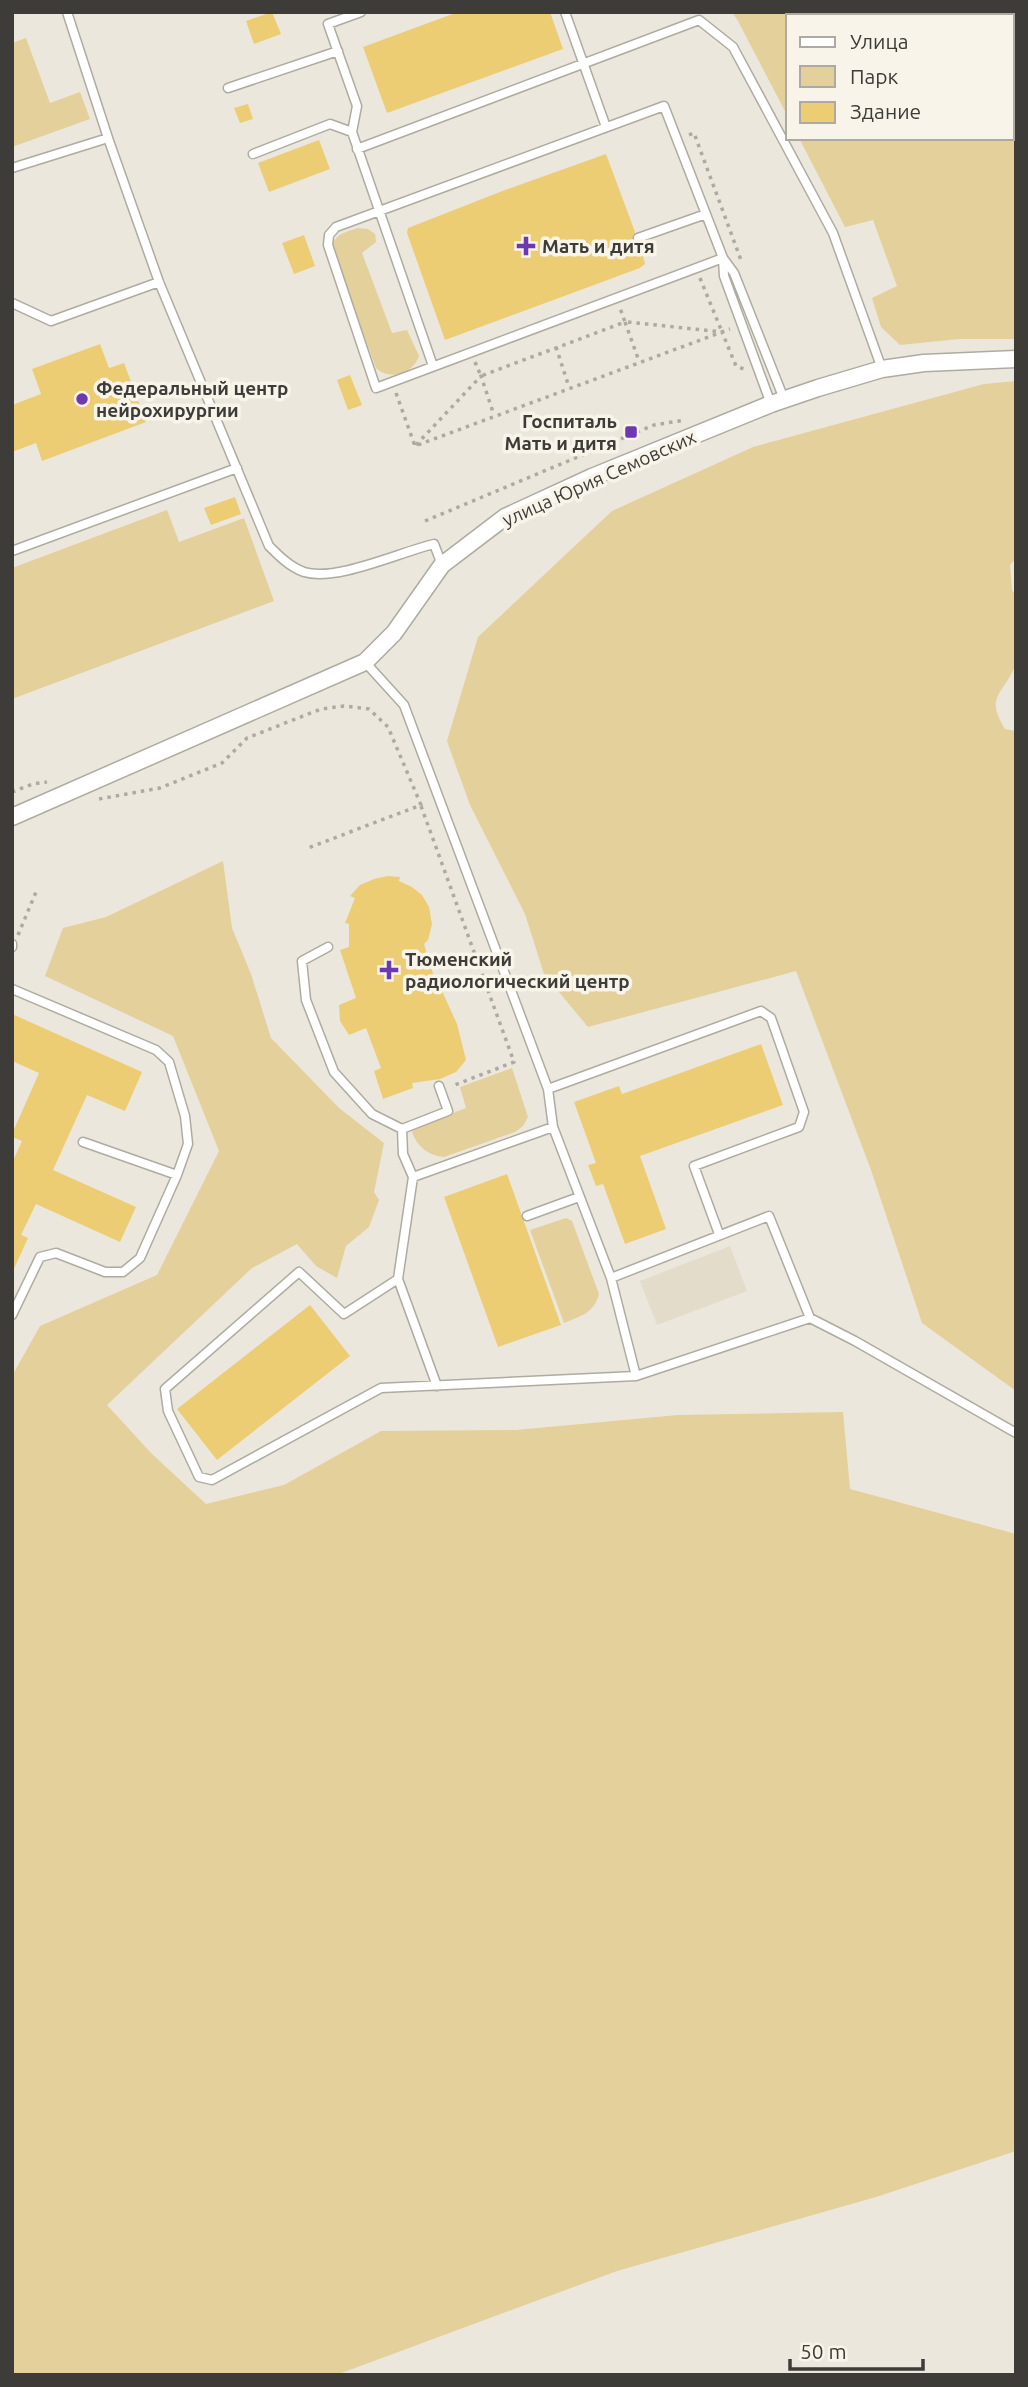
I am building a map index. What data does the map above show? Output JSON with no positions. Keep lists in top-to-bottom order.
{
  "streets": {
    "street": ["улица Юрия Семовских"]
  },
  "places": {
    "health": ["Мать и дитя", "Тюменский радиологический центр"],
    "other": ["Федеральный центр нейрохирургии"],
    "transit": ["Госпиталь Мать и дитя"]
  },
  "legend": ["Улица", "Парк", "Здание"],
  "scale_bar": "50 m"
}
